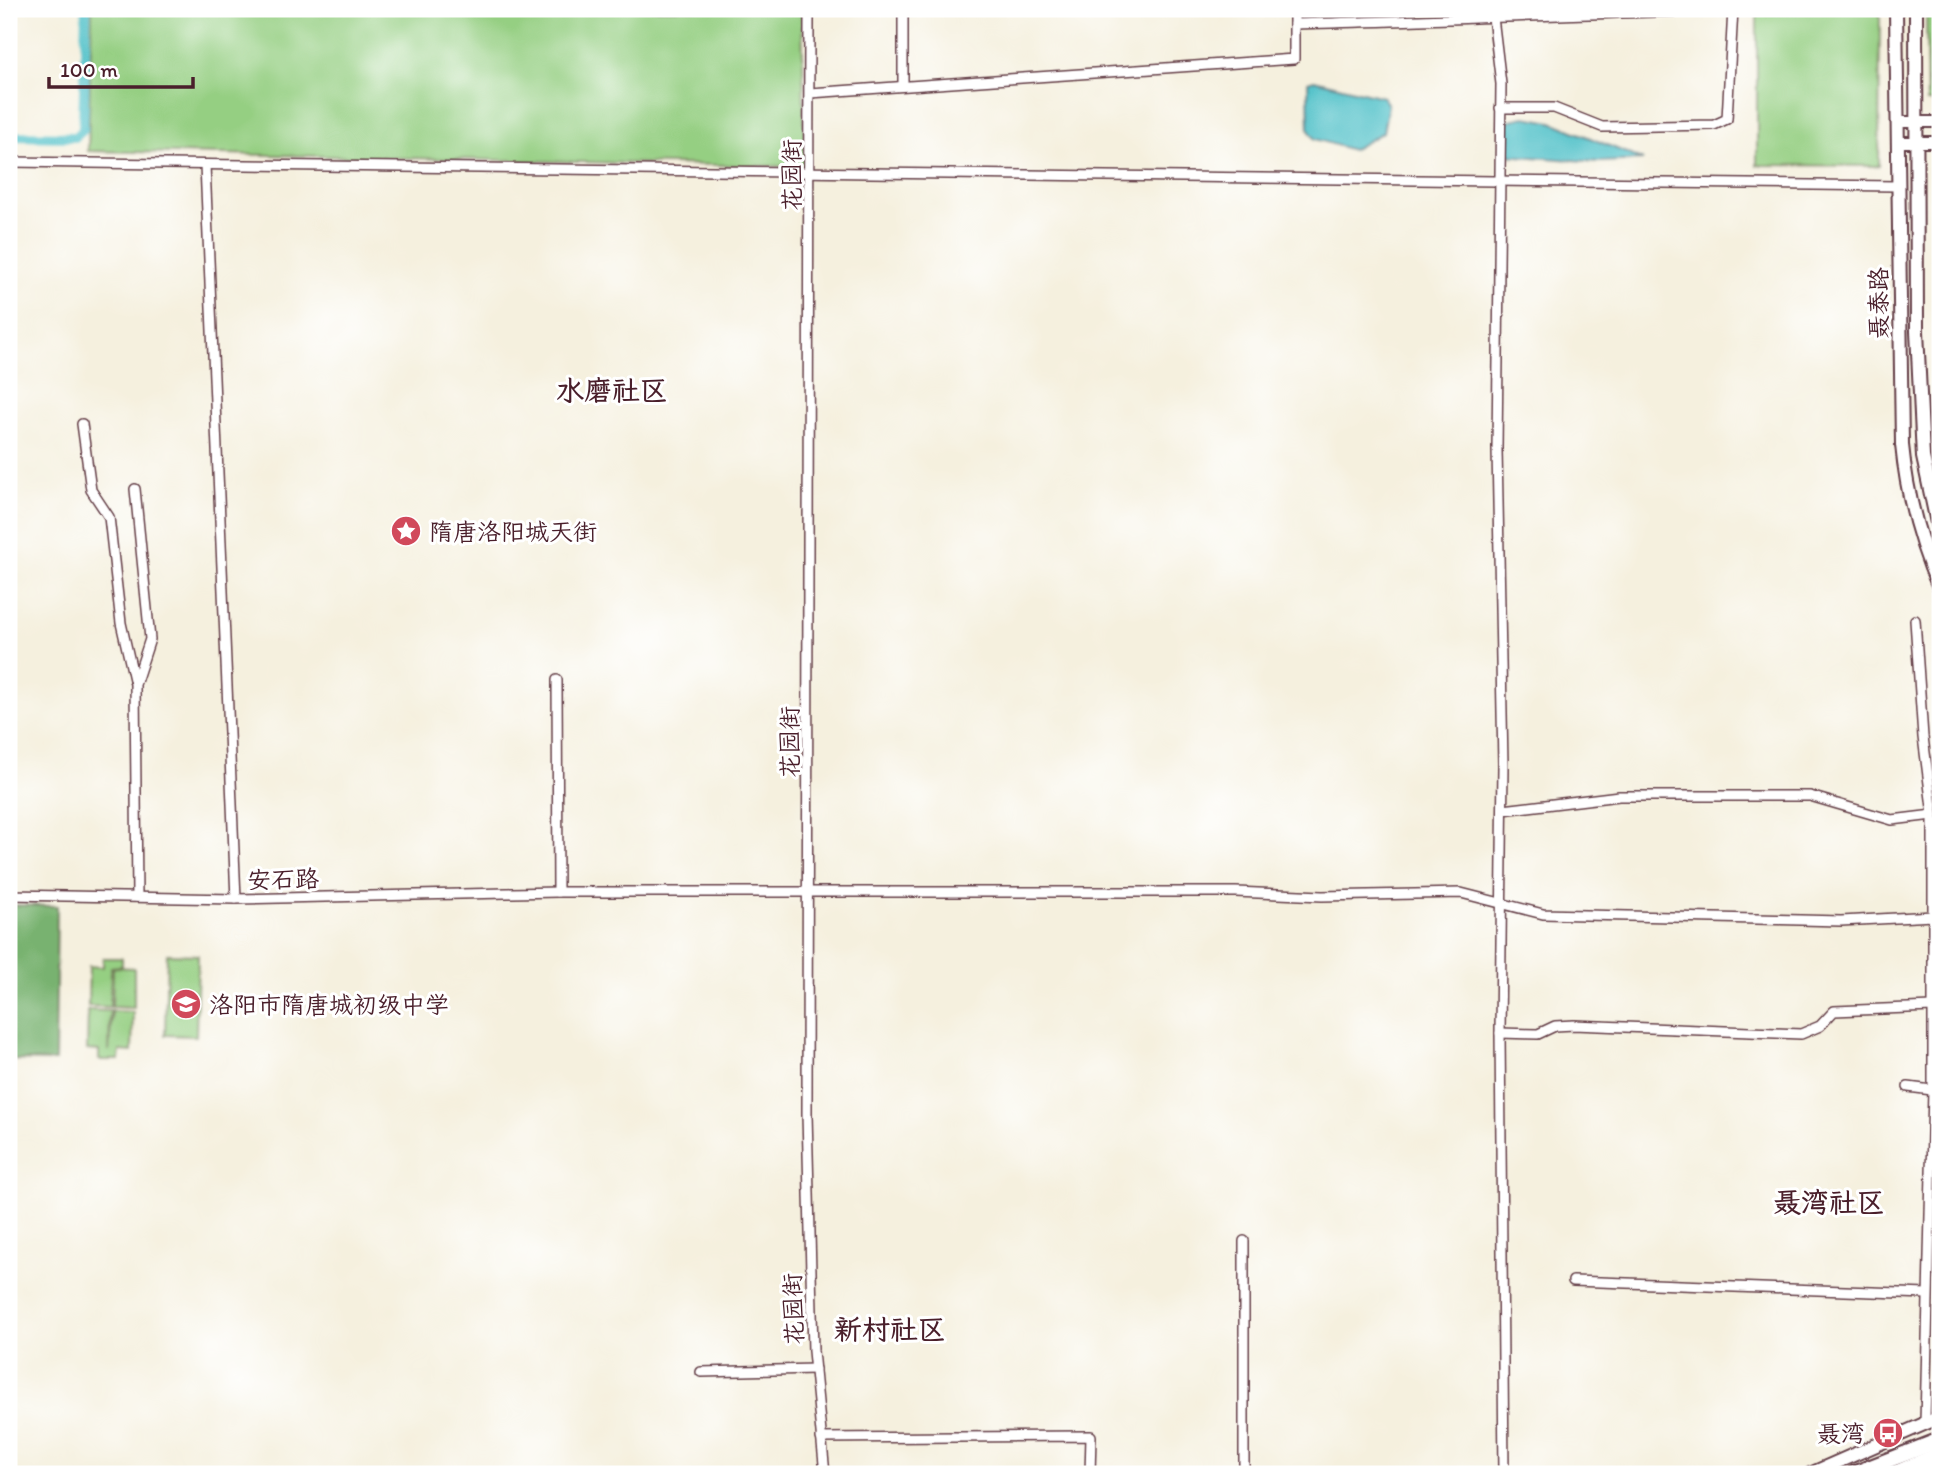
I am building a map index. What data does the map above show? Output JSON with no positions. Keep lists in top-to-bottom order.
{
  "streets": {
    "main road": ["聂泰路"],
    "street": ["花园街", "安石路"]
  },
  "crossings": [
    ["花园街", "安石路"]
  ],
  "districts": ["水磨社区", "聂湾社区", "新村社区"],
  "places": {
    "place": ["隋唐洛阳城天街"],
    "school or university": ["洛阳市隋唐城初级中学"],
    "bus stop": ["聂湾"]
  },
  "scale_bar": "100 m"
}
